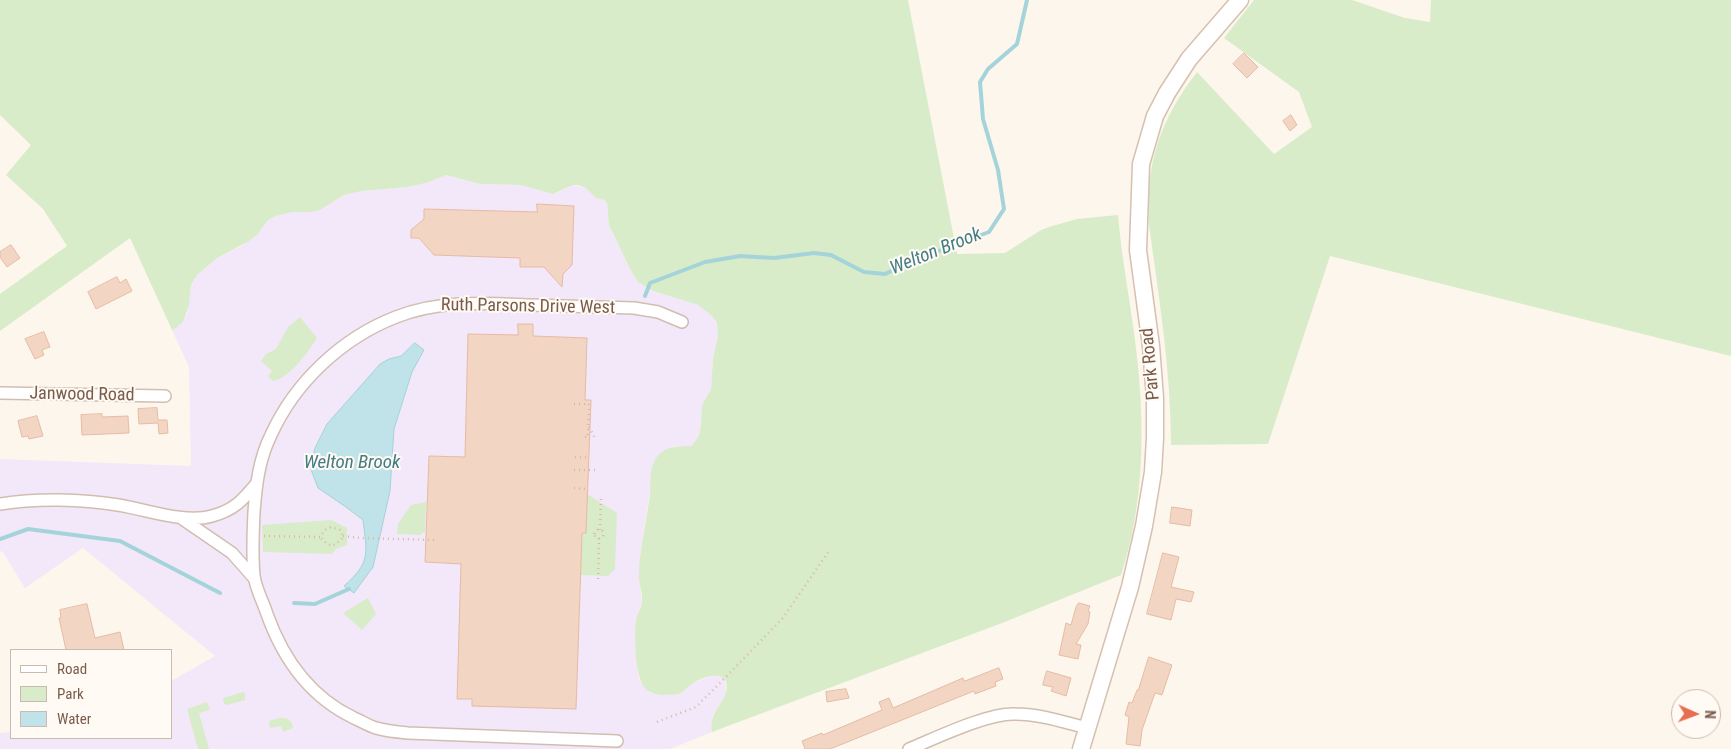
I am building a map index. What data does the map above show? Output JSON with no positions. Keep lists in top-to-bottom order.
{
  "streets": {
    "main road": ["Park Road"],
    "street": ["Ruth Parsons Drive West", "Janwood Road"]
  },
  "water": ["Welton Brook"],
  "legend": ["Road", "Park", "Water"],
  "north": "right"
}
